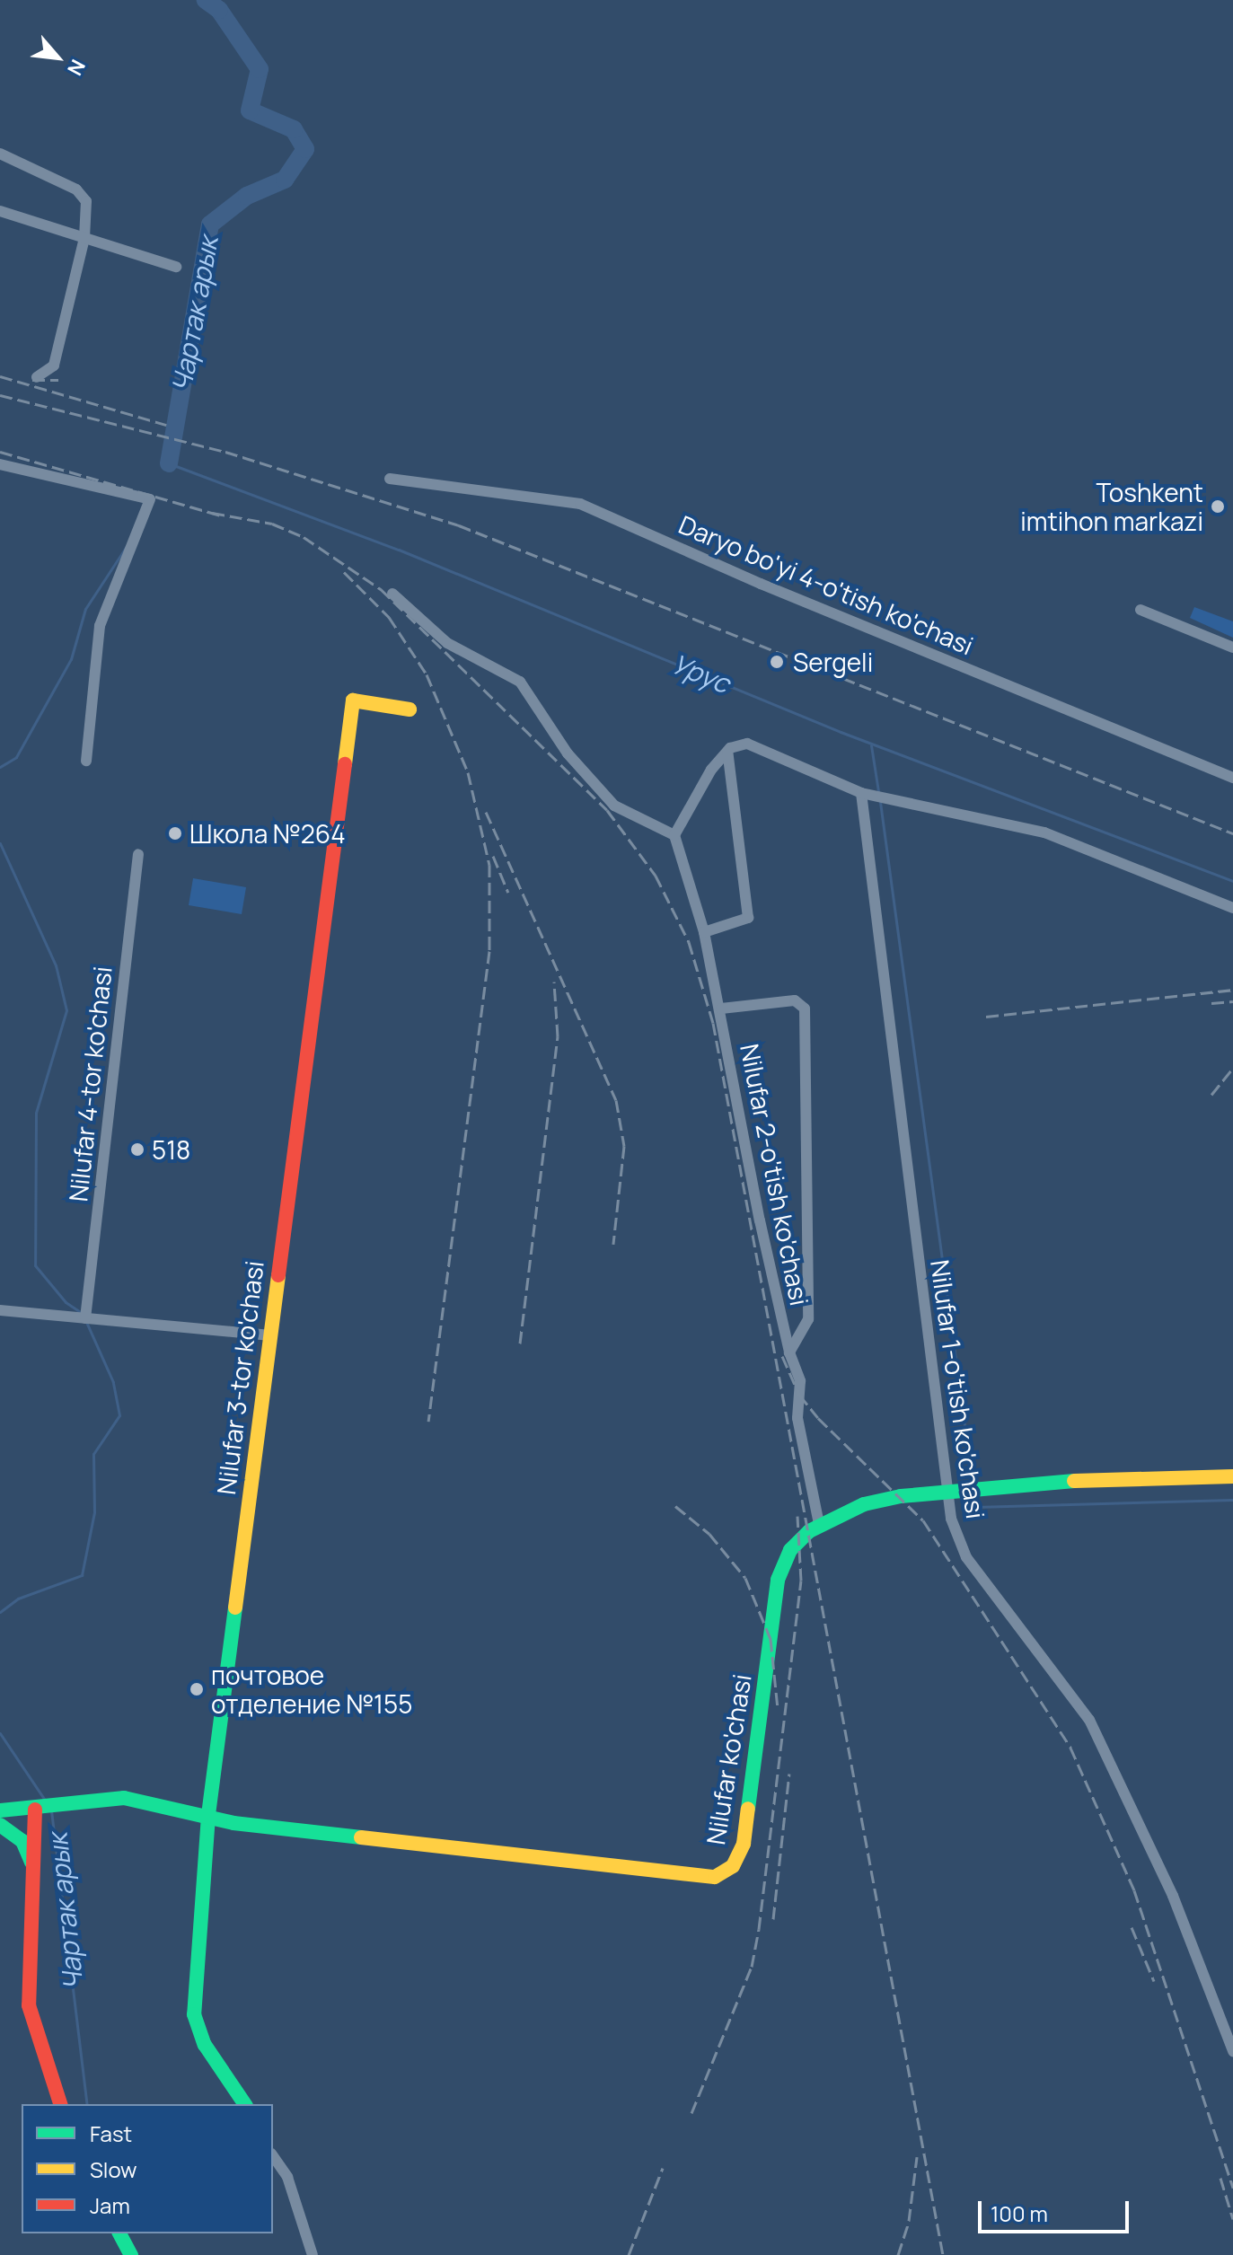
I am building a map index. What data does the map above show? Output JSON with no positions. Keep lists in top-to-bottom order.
{
  "streets": {
    "street": [
      "Daryo bo'yi 4-o'tish ko'chasi",
      "Nilufar 4-tor ko'chasi",
      "Nilufar 2-o'tish ko'chasi",
      "Nilufar 3-tor ko'chasi",
      "Nilufar 1-o'tish ko'chasi",
      "Nilufar ko'chasi"
    ]
  },
  "crossings": [
    ["Nilufar 2-o'tish ko'chasi", "Nilufar ko'chasi"],
    ["Nilufar 3-tor ko'chasi", "Nilufar ko'chasi"],
    ["Nilufar 1-o'tish ko'chasi", "Nilufar ko'chasi"]
  ],
  "water": ["Чартак арык", "Урус"],
  "places": [
    "Toshkent imtihon markazi",
    "Sergeli",
    "Школа №264",
    "518",
    "почтовое отделение №155"
  ],
  "legend": ["Fast", "Slow", "Jam"],
  "scale_bar": "100 m",
  "north": "bottom right"
}
